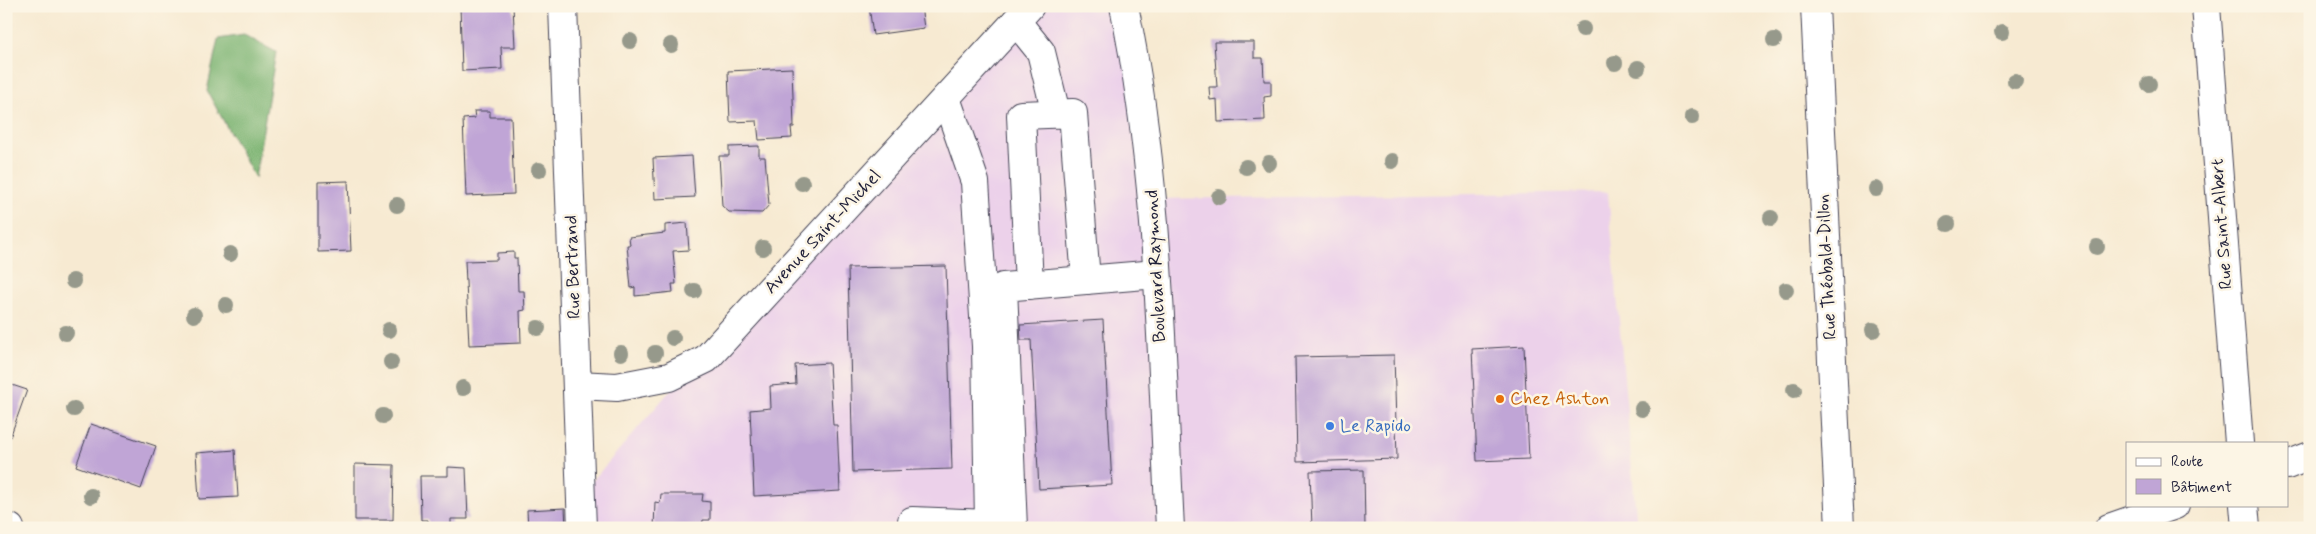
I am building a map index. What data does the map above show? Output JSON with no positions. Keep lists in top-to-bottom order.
{
  "streets": {
    "street": [
      "Rue Saint-Albert",
      "Avenue Saint-Michel",
      "Boulevard Raymond",
      "Rue Bertrand",
      "Rue Théobald-Dillon"
    ]
  },
  "crossings": [
    ["Avenue Saint-Michel", "Rue Bertrand"]
  ],
  "places": ["Chez Ashton", "Le Rapido"],
  "legend": ["Route", "Bâtiment"]
}
